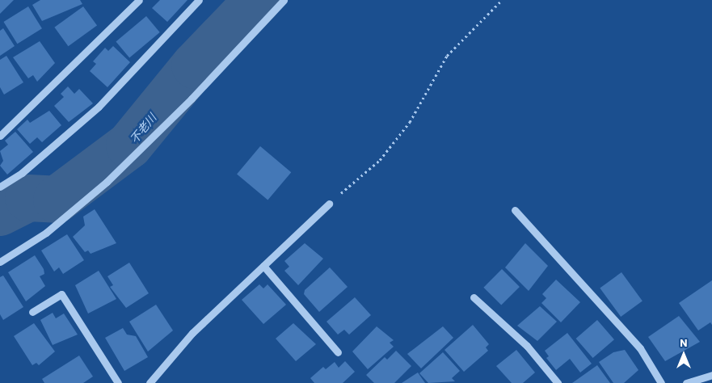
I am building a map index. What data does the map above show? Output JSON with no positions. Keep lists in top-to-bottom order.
{
  "water": ["不老川"],
  "north": "top"
}
